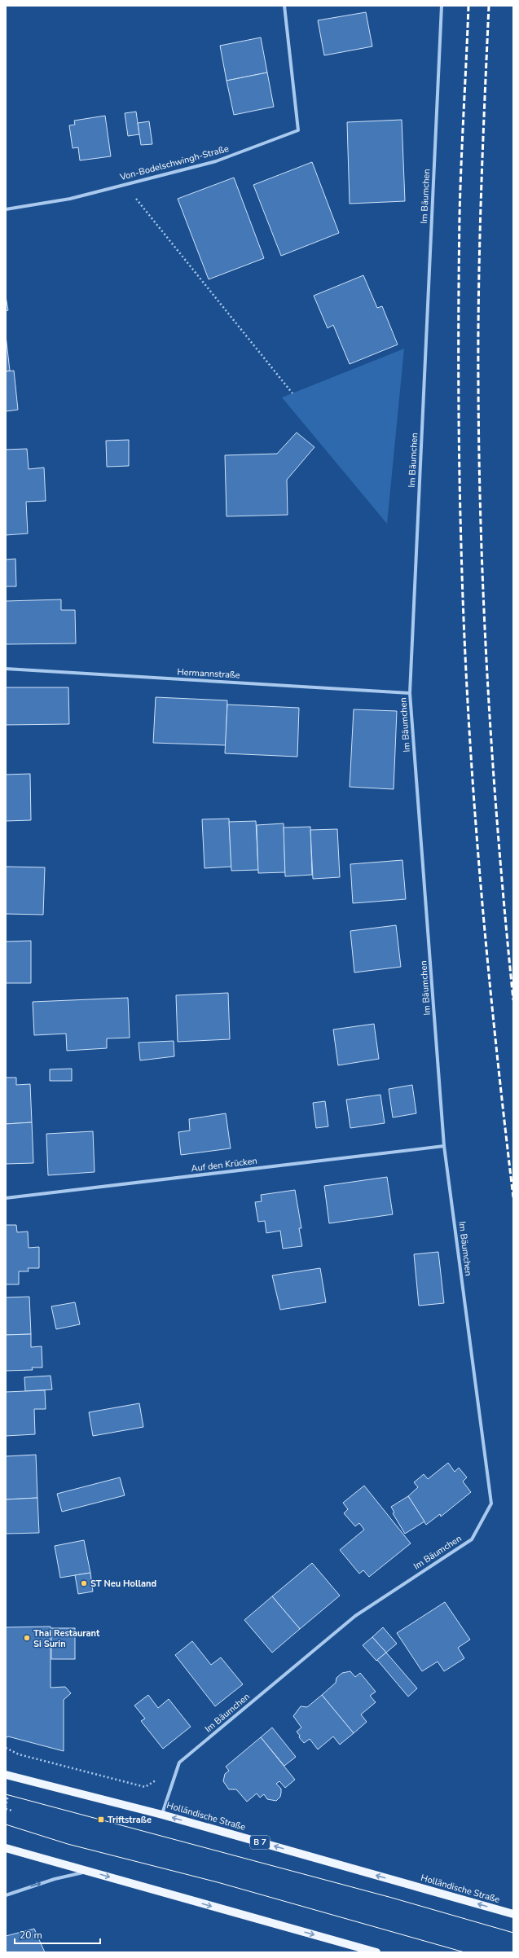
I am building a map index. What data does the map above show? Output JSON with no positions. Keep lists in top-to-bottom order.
{
  "streets": {
    "main road": ["Holländische Straße", "B 7"],
    "street": [
      "Von-Bodelschwingh-Straße",
      "Im Bäumchen",
      "Hermannstraße",
      "Auf den Krücken"
    ]
  },
  "crossings": [
    ["Im Bäumchen", "Hermannstraße"],
    ["Im Bäumchen", "Auf den Krücken"]
  ],
  "one_way": ["Holländische Straße"],
  "places": {
    "other": ["ST Neu Holland", "Thai Restaurant Si Surin"],
    "transit": ["Triftstraße"]
  },
  "scale_bar": "20 m"
}
